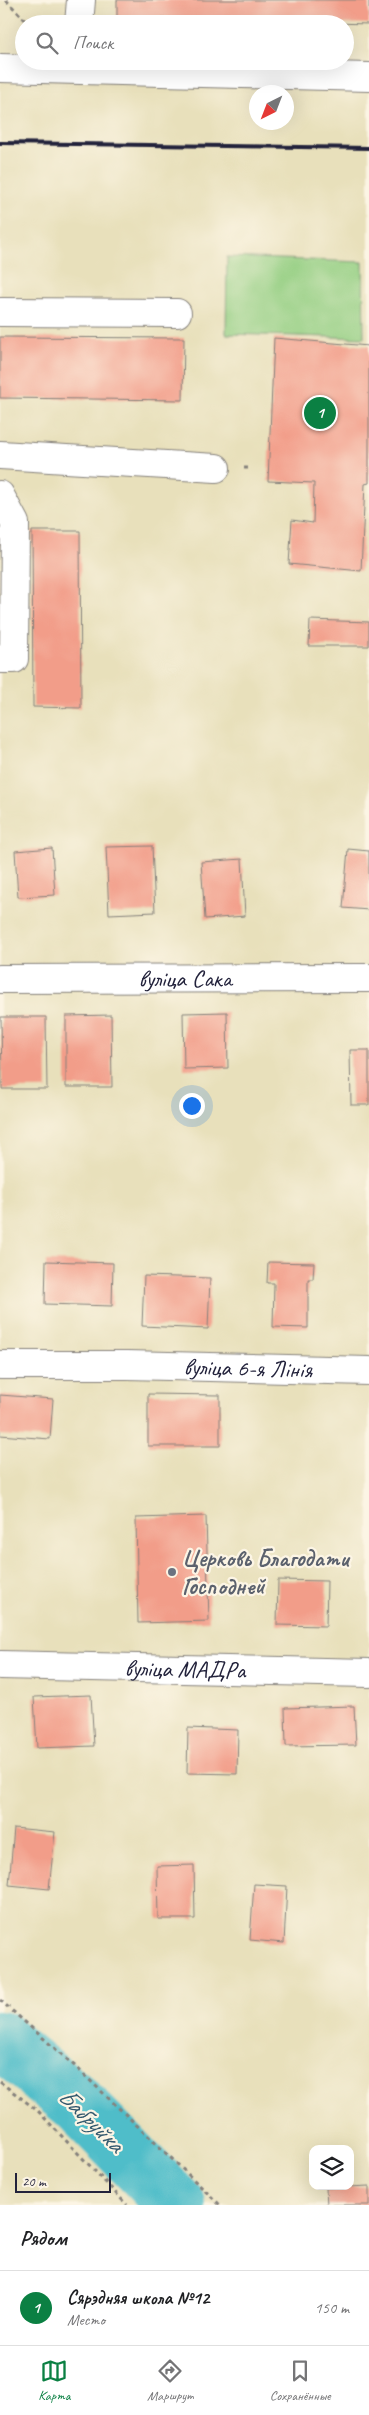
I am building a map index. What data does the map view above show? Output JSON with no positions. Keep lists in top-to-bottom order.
{
  "streets": {
    "street": ["вуліца Сака", "вуліца 6-я Лінія", "вуліца МАДРа"]
  },
  "water": ["Бабруйка"],
  "places": ["Церковь Благодати Господней"],
  "scale_bar": "20 m",
  "north": "bottom left",
  "page": {
    "search": "Поиск",
    "pins": "1",
    "scale": "20 m",
    "heading": "Рядом",
    "list": [
      {
        "mark": "1",
        "name": "Сярэдняя школа №12",
        "note": "Место",
        "value": "150 m"
      }
    ],
    "nav": ["Карта", "Маршрут", "Сохранённые"]
  }
}
